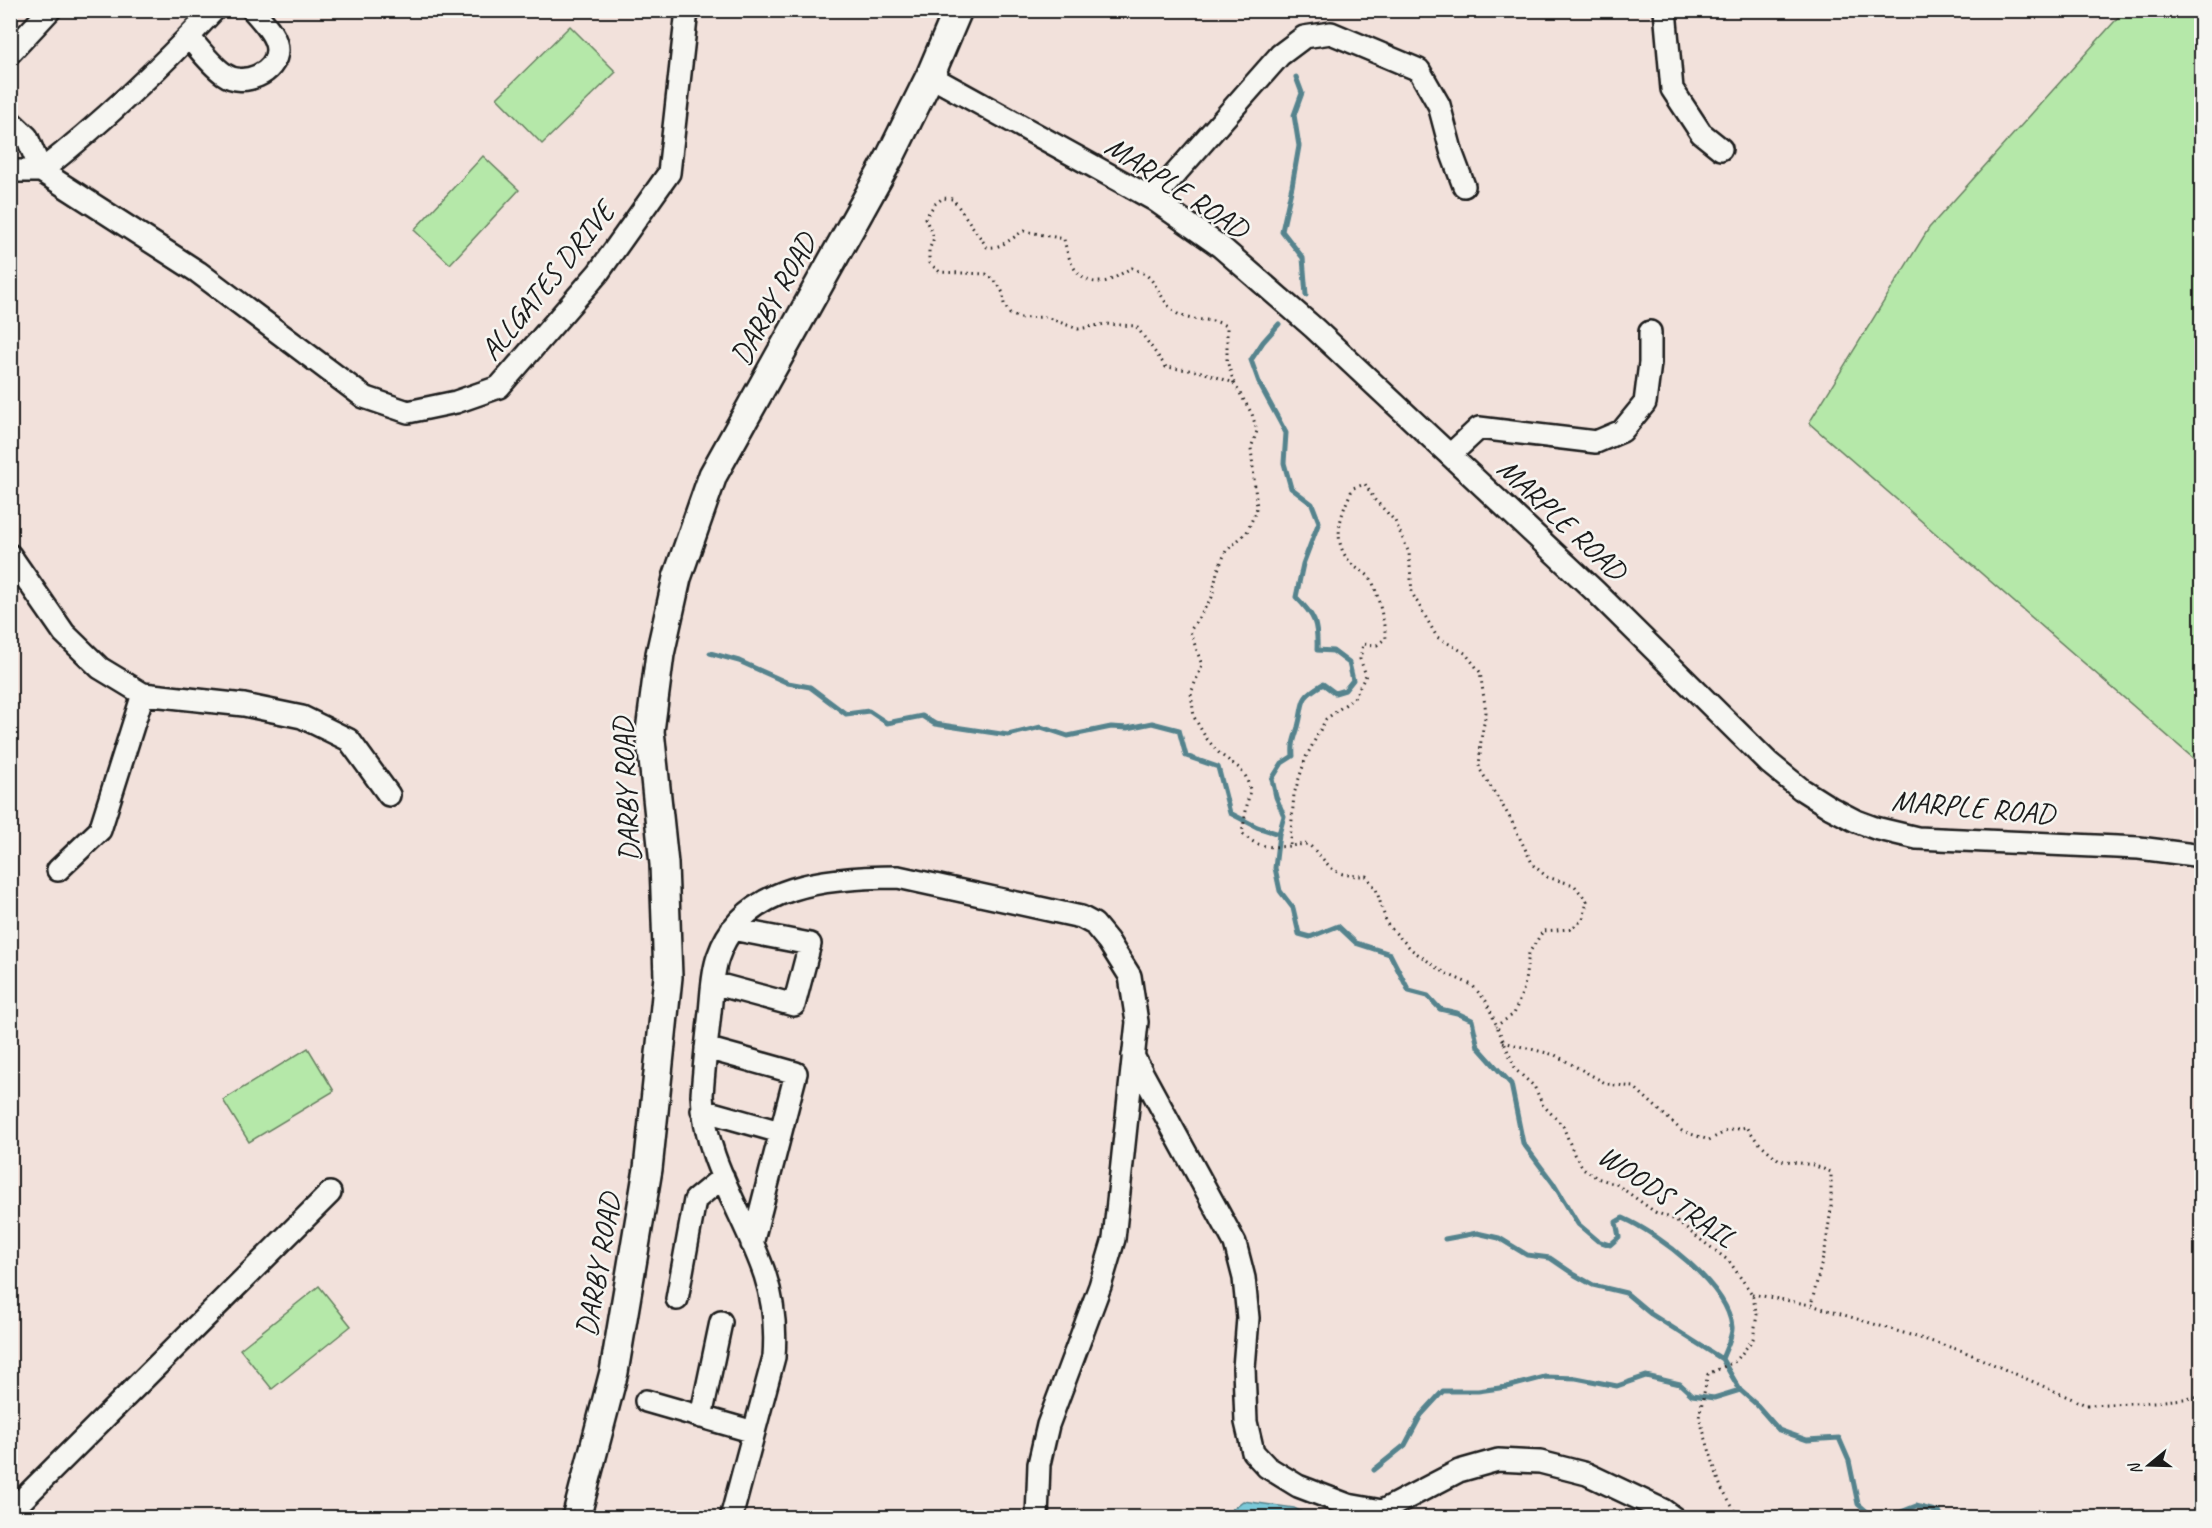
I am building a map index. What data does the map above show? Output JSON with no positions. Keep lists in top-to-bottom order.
{
  "streets": {
    "main road": ["DARBY ROAD"],
    "street": ["MARPLE ROAD", "ALLGATES DRIVE"],
    "path": ["WOODS TRAIL"]
  },
  "crossings": [
    ["MARPLE ROAD", "DARBY ROAD"]
  ],
  "north": "left"
}
